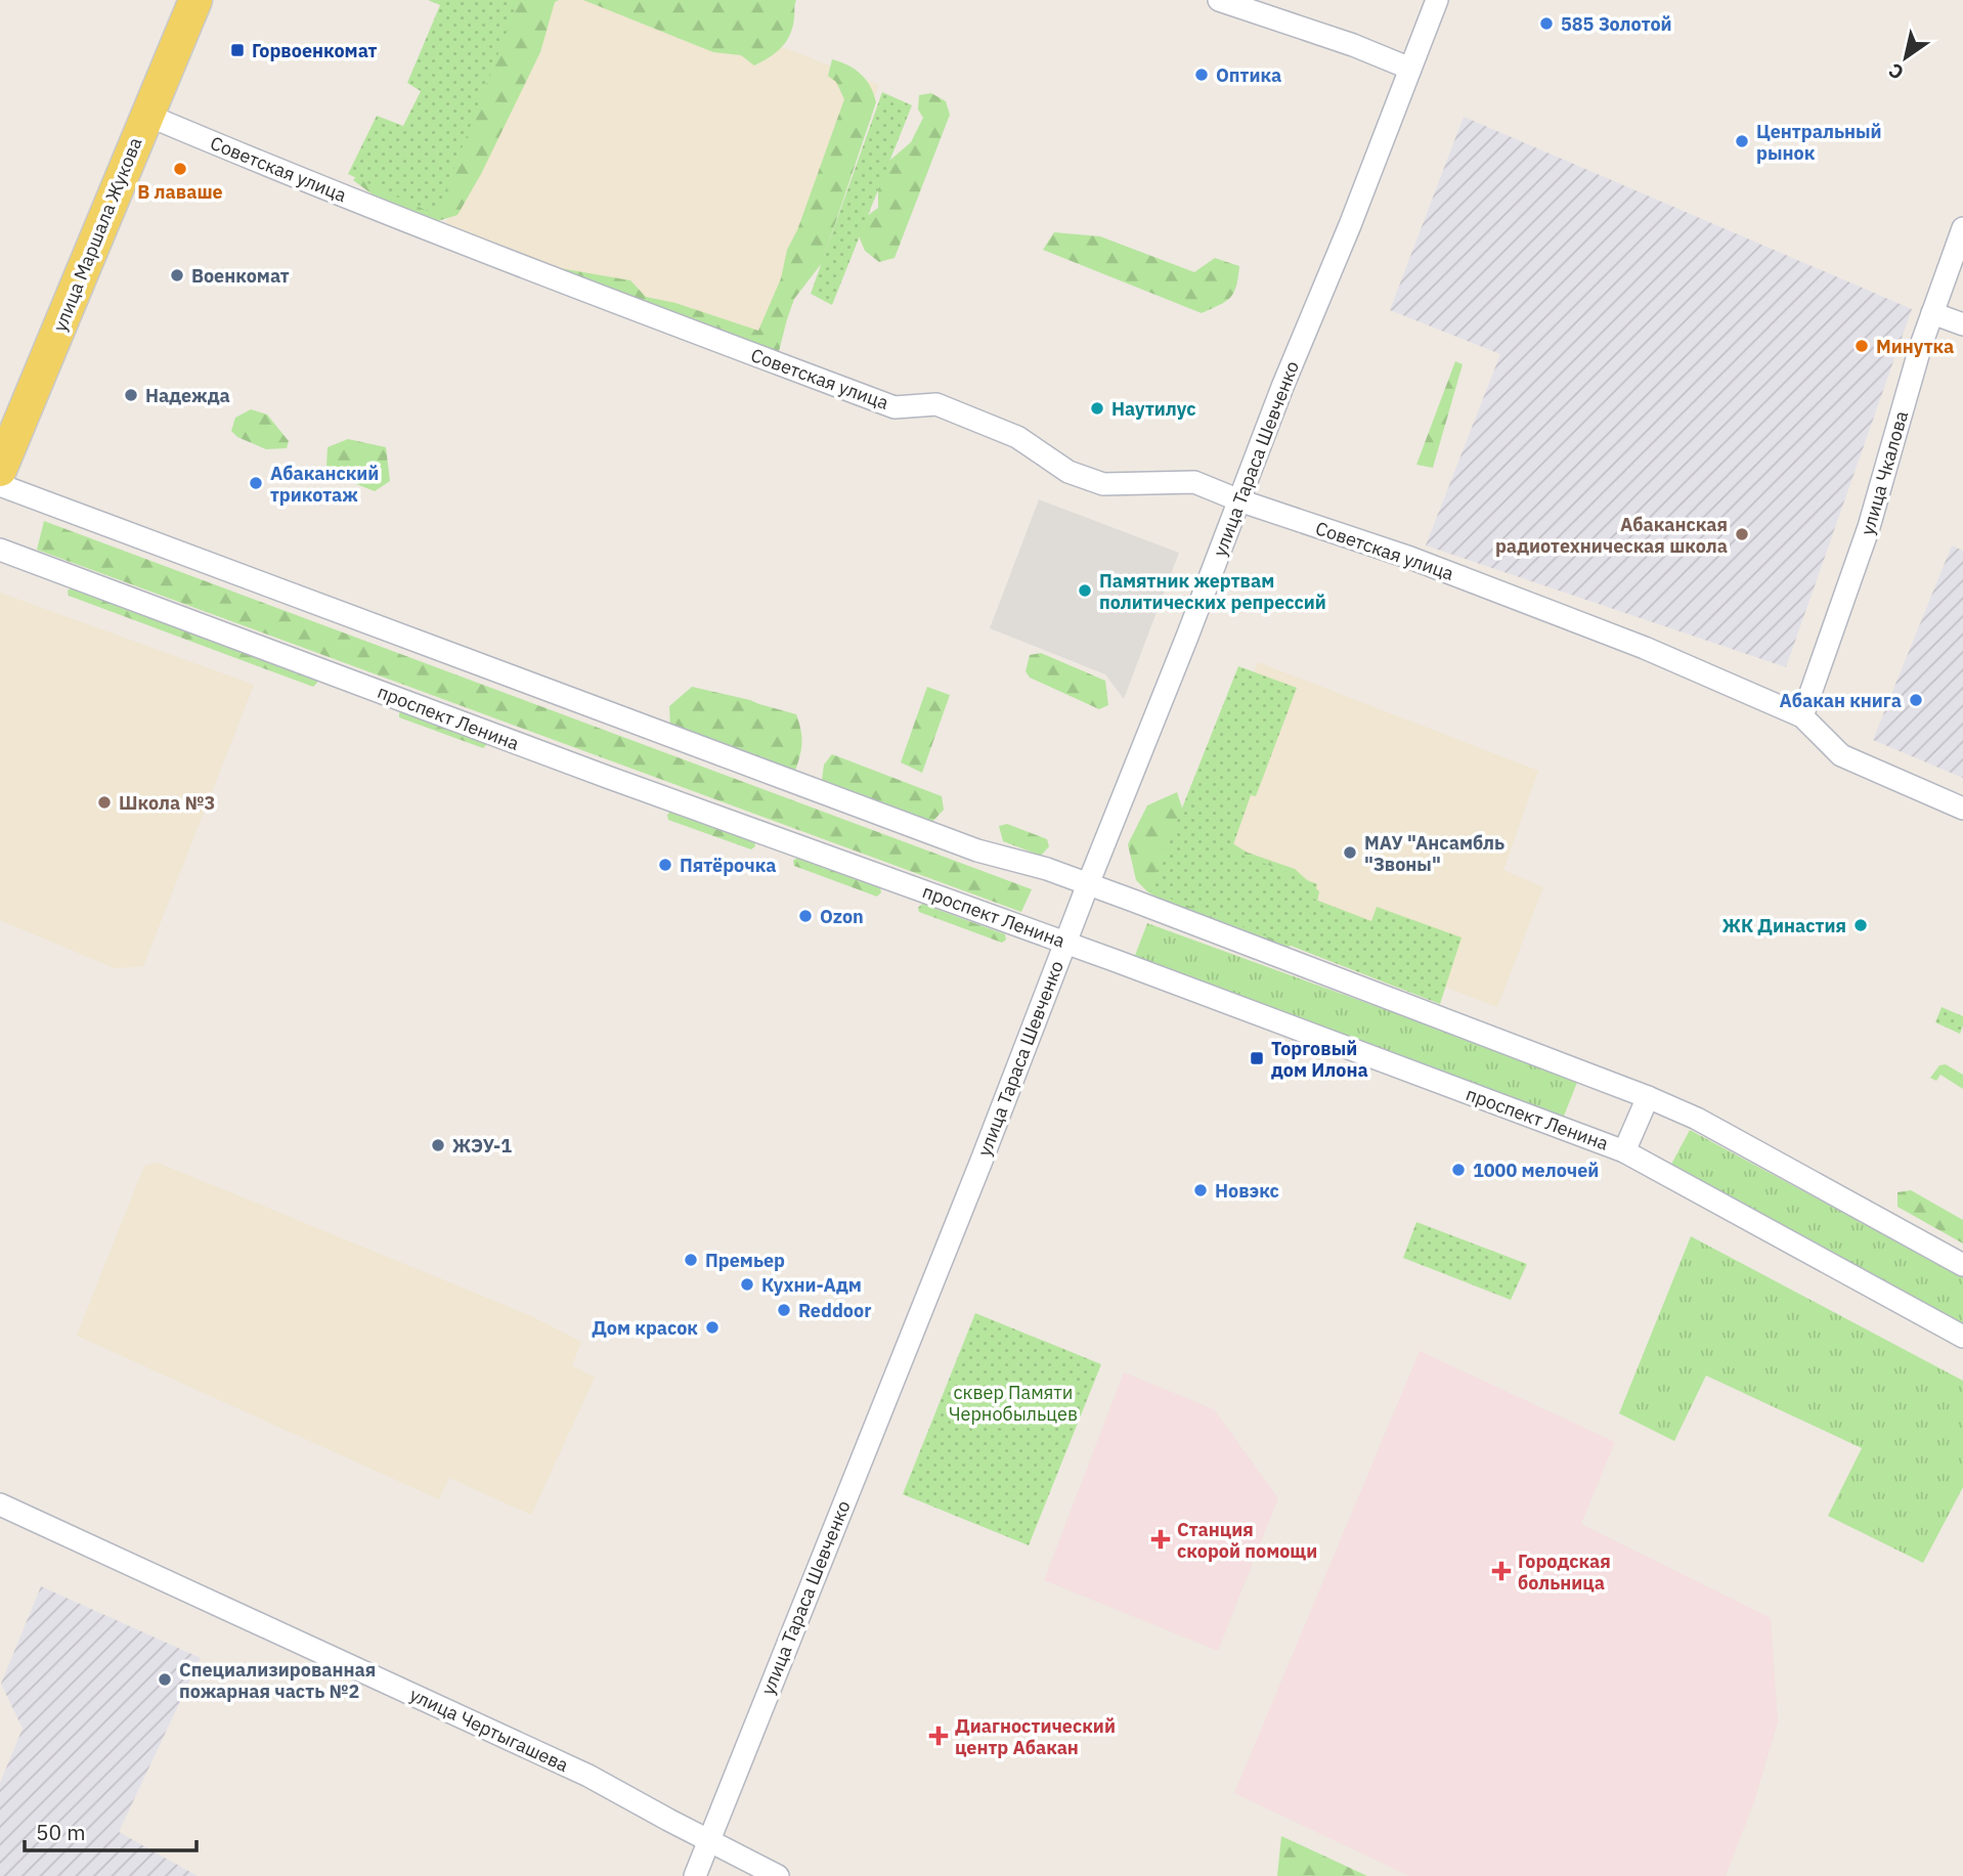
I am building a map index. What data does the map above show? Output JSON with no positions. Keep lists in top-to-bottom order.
{
  "streets": {
    "main road": ["улица Маршала Жукова"],
    "street": [
      "Советская улица",
      "улица Тараса Шевченко",
      "улица Чкалова",
      "проспект Ленина",
      "улица Чертыгашева"
    ]
  },
  "crossings": [
    ["Советская улица", "улица Маршала Жукова"],
    ["Советская улица", "улица Тараса Шевченко"],
    ["Советская улица", "улица Чкалова"],
    ["улица Тараса Шевченко", "проспект Ленина"],
    ["улица Тараса Шевченко", "улица Чертыгашева"]
  ],
  "parks": ["сквер Памяти Чернобыльцев"],
  "places": {
    "other": [
      "585 Золотой",
      "Оптика",
      "Центральный рынок",
      "В лаваше",
      "Военкомат",
      "Минутка",
      "Надежда",
      "Наутилус",
      "Абаканский трикотаж",
      "Абаканская радиотехническая школа",
      "Памятник жертвам политических репрессий",
      "Абакан книга",
      "Школа №3",
      "МАУ \"Ансамбль \"Звоны\"",
      "Пятёрочка",
      "Ozon",
      "ЖК Династия",
      "ЖЭУ-1",
      "1000 мелочей",
      "Новэкс",
      "Премьер",
      "Кухни-Адм",
      "Reddoor",
      "Дом красок",
      "Специализированная пожарная часть №2"
    ],
    "transit": ["Горвоенкомат", "Торговый дом Илона"],
    "health": ["Станция скорой помощи", "Городская больница", "Диагностический центр Абакан"]
  },
  "scale_bar": "50 m",
  "north": "bottom left"
}
